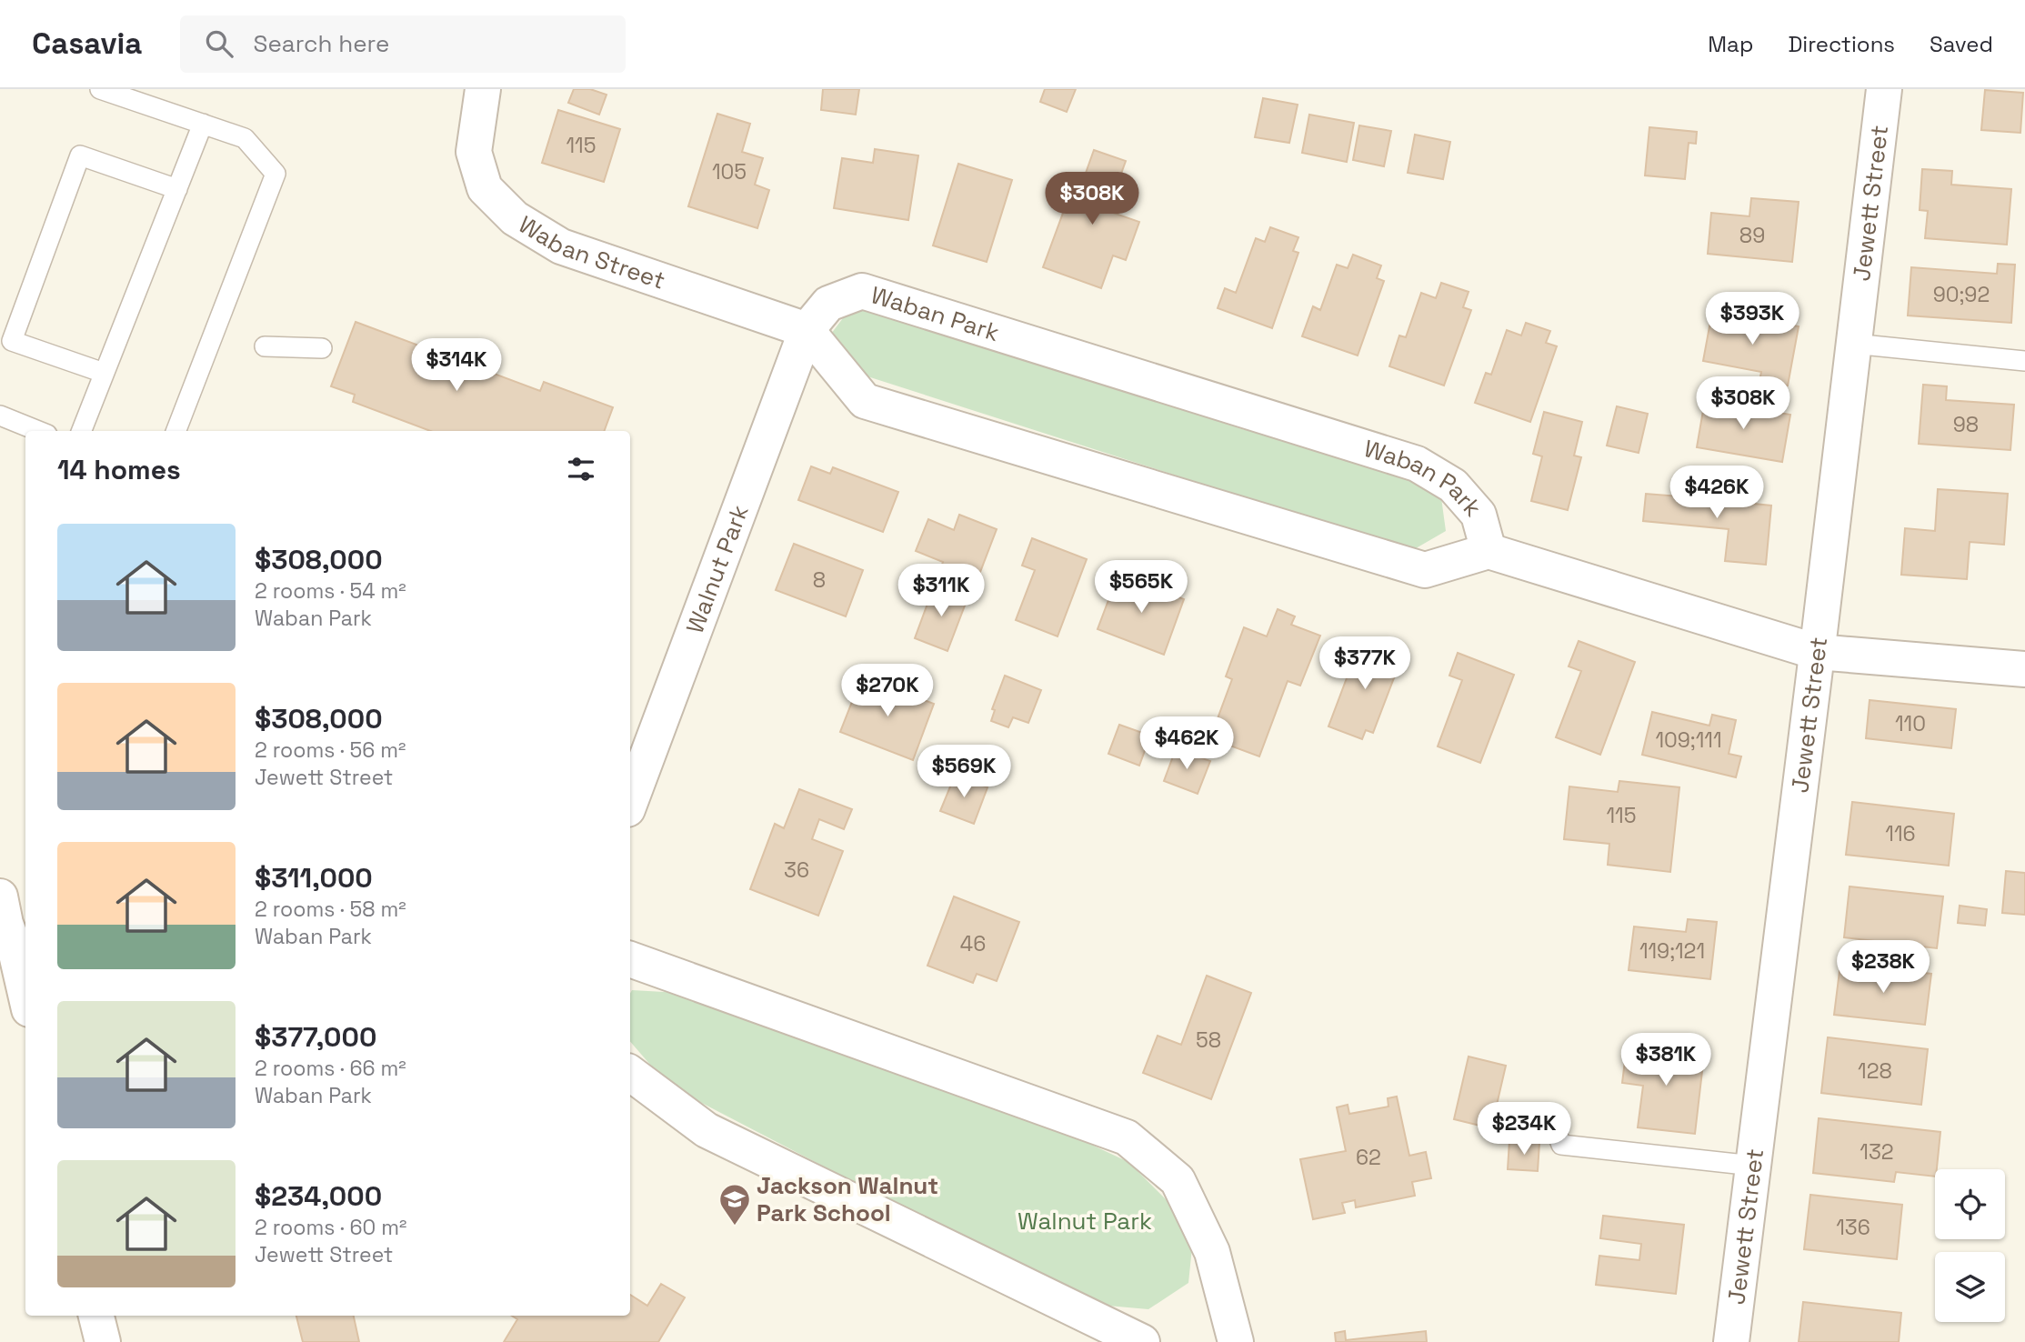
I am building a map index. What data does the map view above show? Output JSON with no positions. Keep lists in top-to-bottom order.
{
  "streets": {
    "street": [
      "Jewett Street",
      "Waban Street",
      "Waban Park",
      "Walnut Park"
    ]
  },
  "crossings": [
    ["Jewett Street", "Waban Park"],
    ["Waban Street", "Waban Park"],
    ["Waban Street", "Walnut Park"],
    ["Waban Park", "Walnut Park"]
  ],
  "parks": ["Walnut Park"],
  "places": {
    "school or university": ["Jackson Walnut Park School"]
  },
  "house_numbers": [
    "115",
    "105",
    "89",
    "90;92",
    "98",
    "8",
    "110",
    "109;111",
    "115",
    "116",
    "36",
    "46",
    "119;121",
    "58",
    "128",
    "132",
    "62",
    "136"
  ],
  "page": {
    "header": "Casavia",
    "search": "Search here",
    "nav": ["Map", "Directions", "Saved"],
    "price": [
      "$308K",
      "$393K",
      "$314K",
      "$308K",
      "$426K",
      "$565K",
      "$311K",
      "$377K",
      "$270K",
      "$462K",
      "$569K",
      "$238K",
      "$381K",
      "$234K"
    ],
    "heading": "14 homes",
    "list": [
      {
        "name": "$308,000",
        "note": "2 rooms · 54 m² · Waban Park"
      },
      {
        "name": "$308,000",
        "note": "2 rooms · 56 m² · Jewett Street"
      },
      {
        "name": "$311,000",
        "note": "2 rooms · 58 m² · Waban Park"
      },
      {
        "name": "$377,000",
        "note": "2 rooms · 66 m² · Waban Park"
      },
      {
        "name": "$234,000",
        "note": "2 rooms · 60 m² · Jewett Street"
      }
    ]
  }
}
